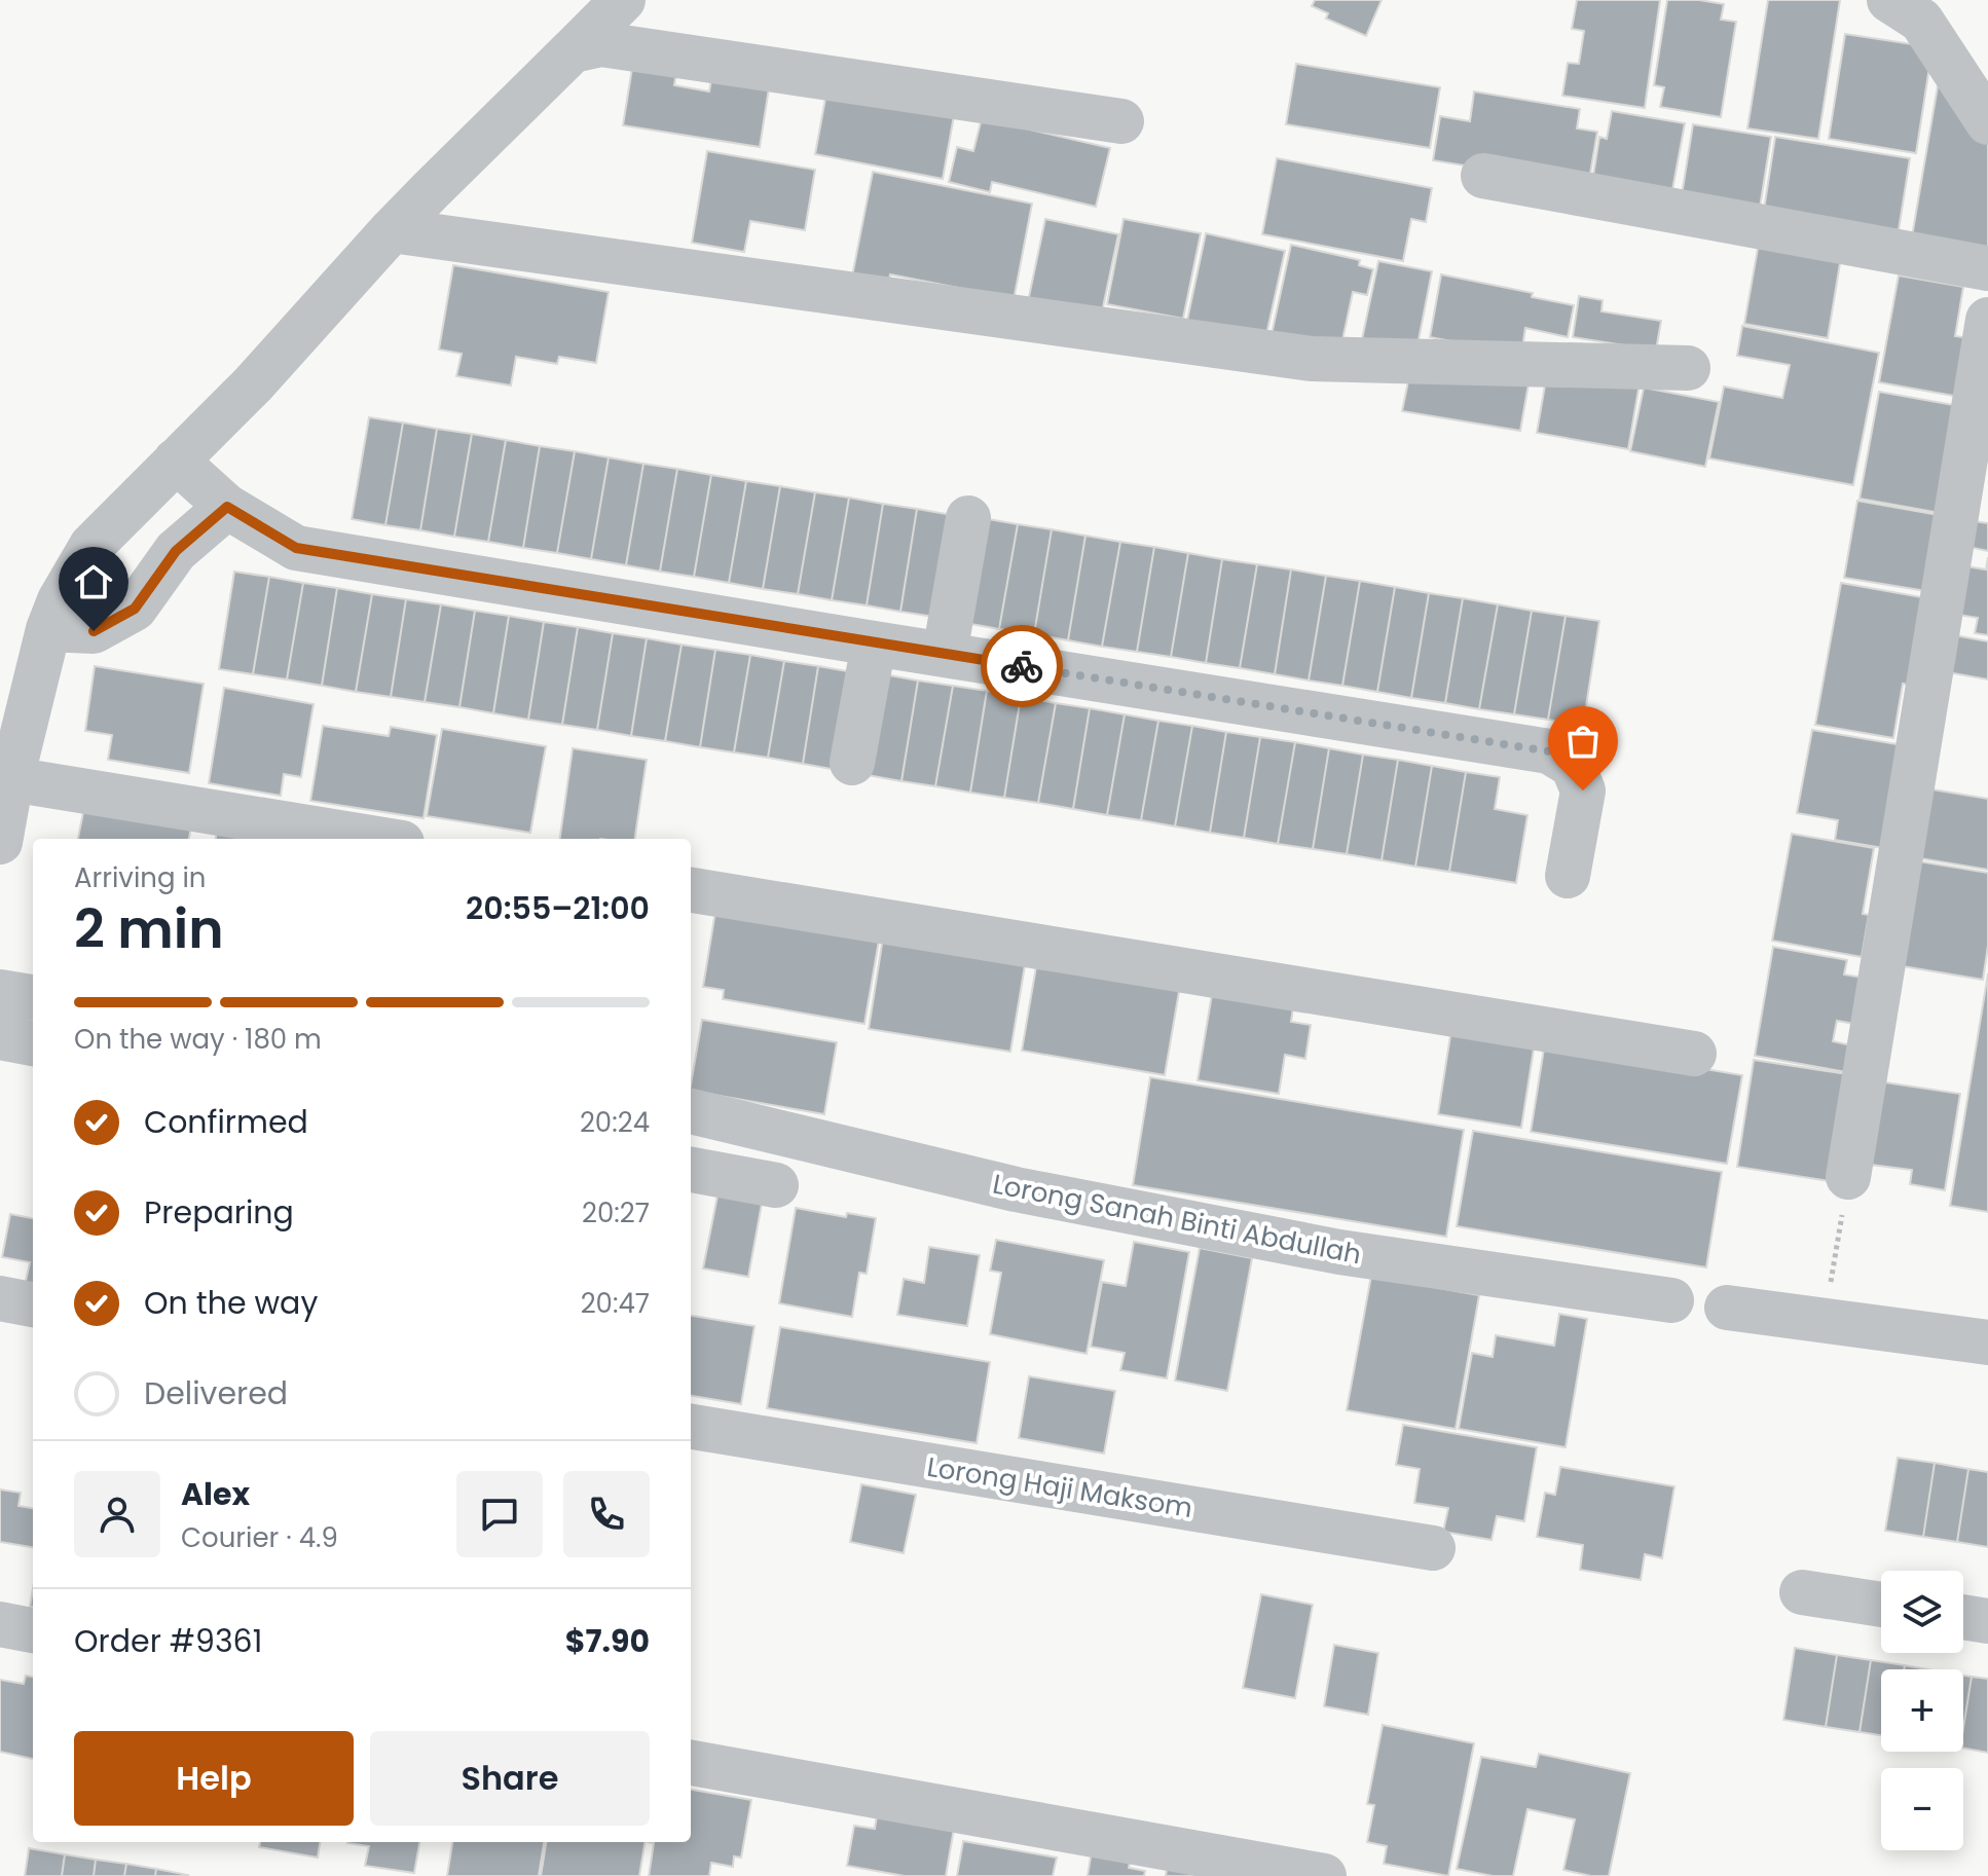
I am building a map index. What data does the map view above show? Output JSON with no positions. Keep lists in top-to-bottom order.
{
  "streets": {
    "street": ["Lorong Sanah Binti Abdullah", "Lorong Haji Maksom"]
  },
  "page": {
    "heading": ["2 min", "Arriving in", "20:55–21:00"],
    "panel": [
      "Alex",
      "Courier · 4.9",
      "Order #9361",
      "$7.90"
    ],
    "bar": "On the way · 180 m",
    "list": [
      ["Confirmed", "20:24"],
      ["Preparing", "20:27"],
      ["On the way", "20:47"],
      "Delivered"
    ],
    "map_buttons": ["+", "−"],
    "buttons": ["Help", "Share"]
  }
}
